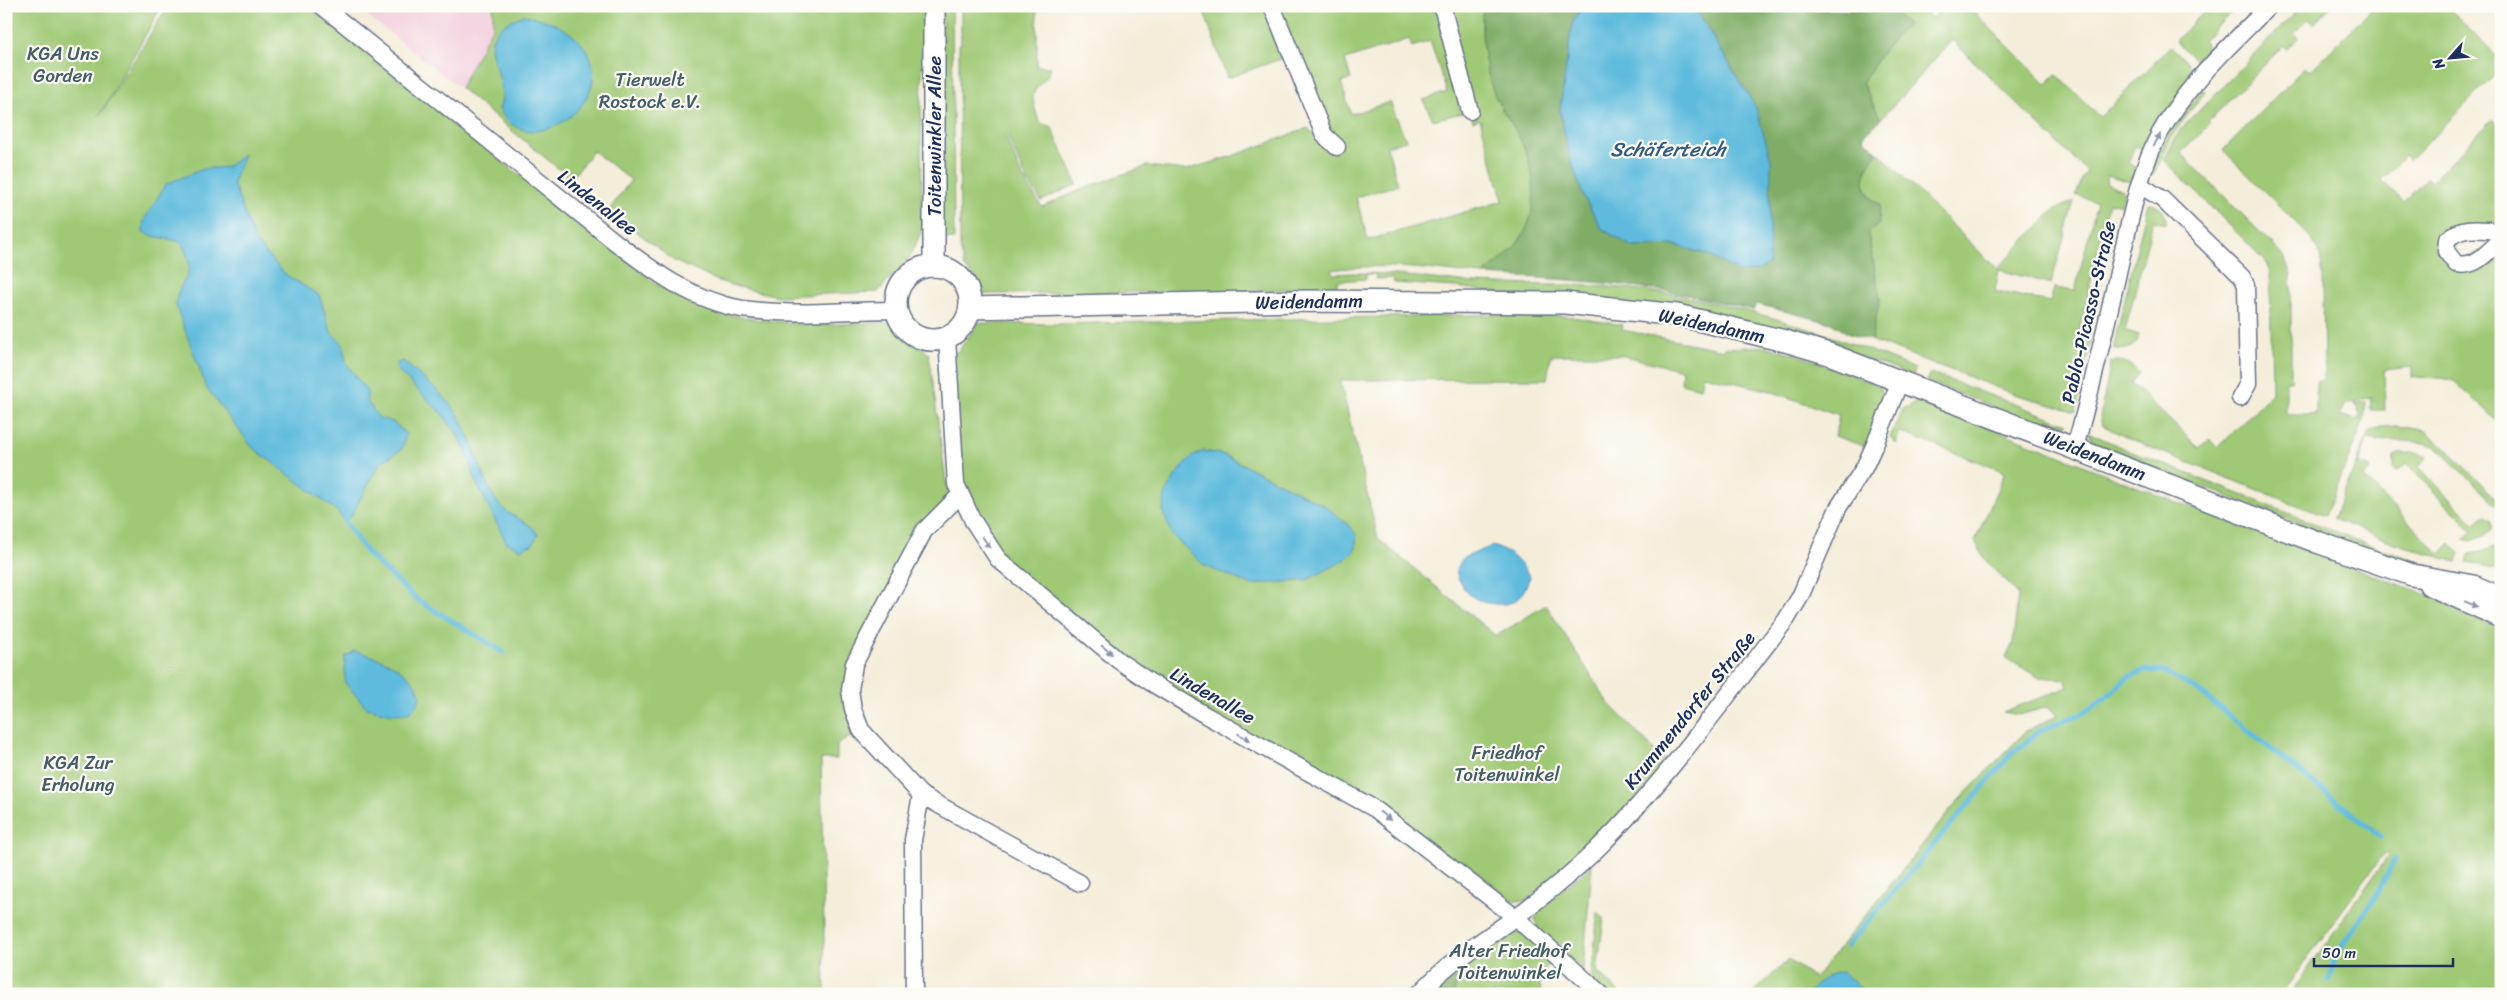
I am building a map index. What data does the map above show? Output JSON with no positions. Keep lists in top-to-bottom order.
{
  "streets": {
    "street": [
      "Toitenwinkler Allee",
      "Lindenallee",
      "Weidendamm",
      "Pablo-Picasso-Straße",
      "Krummendorfer Straße"
    ]
  },
  "crossings": [
    ["Toitenwinkler Allee", "Lindenallee"],
    ["Toitenwinkler Allee", "Weidendamm"],
    ["Lindenallee", "Weidendamm"],
    ["Lindenallee", "Krummendorfer Straße"],
    ["Weidendamm", "Pablo-Picasso-Straße"],
    ["Weidendamm", "Krummendorfer Straße"]
  ],
  "one_way": ["Lindenallee", "Pablo-Picasso-Straße"],
  "water": ["Schäferteich"],
  "parks": [
    "KGA Uns Gorden",
    "Tierwelt Rostock e.V.",
    "Friedhof Toitenwinkel",
    "KGA Zur Erholung",
    "Alter Friedhof Toitenwinkel"
  ],
  "scale_bar": "50 m",
  "north": "bottom left"
}
